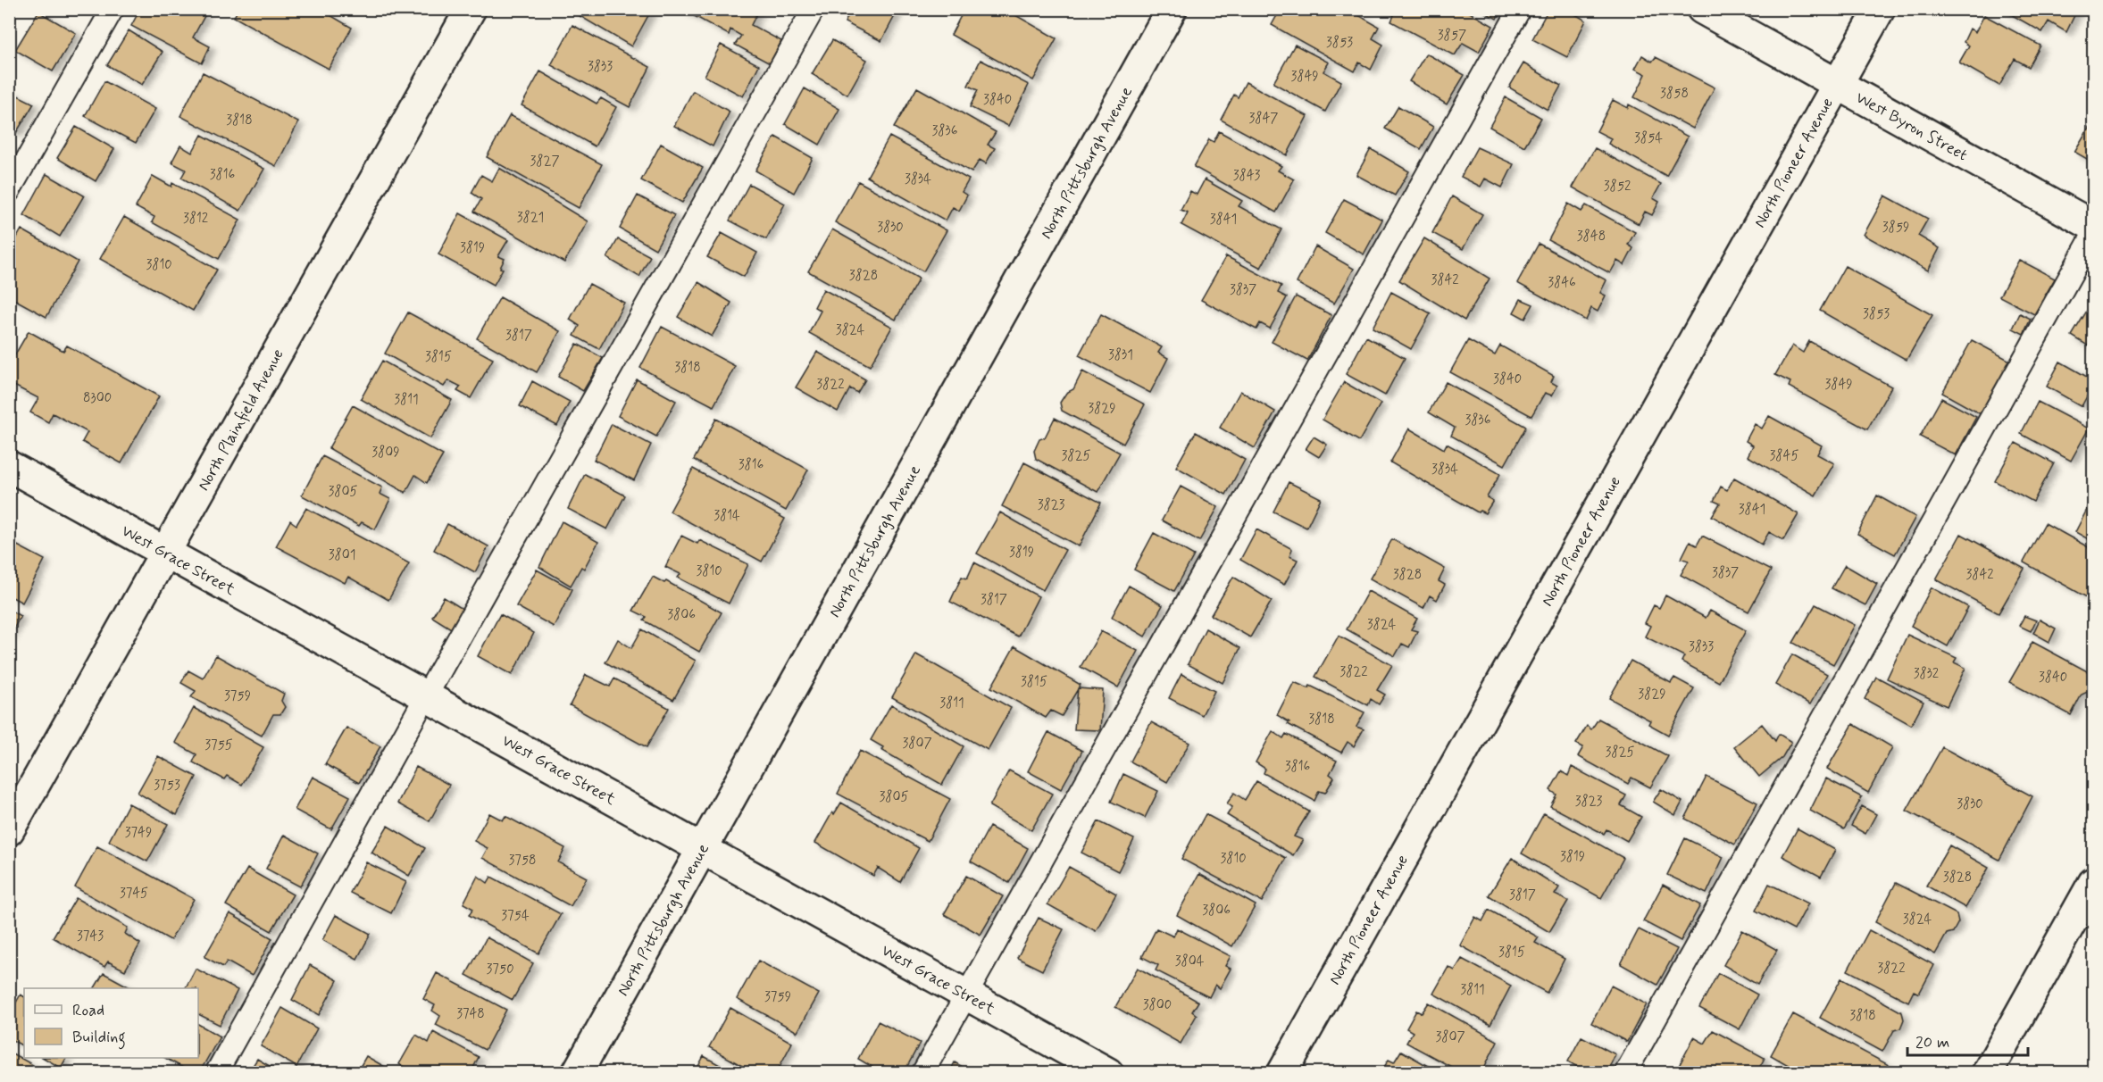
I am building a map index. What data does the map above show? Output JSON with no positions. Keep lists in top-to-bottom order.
{
  "streets": {
    "street": [
      "West Byron Street",
      "North Pittsburgh Avenue",
      "North Pioneer Avenue",
      "North Plainfield Avenue",
      "West Grace Street"
    ]
  },
  "crossings": [
    ["West Byron Street", "North Pioneer Avenue"],
    ["North Pittsburgh Avenue", "West Grace Street"],
    ["North Plainfield Avenue", "West Grace Street"]
  ],
  "house_numbers": [
    "3857",
    "3853",
    "3833",
    "3849",
    "3858",
    "3840",
    "3847",
    "3818",
    "3836",
    "3854",
    "3827",
    "3816",
    "3843",
    "3834",
    "3852",
    "3821",
    "3812",
    "3841",
    "3830",
    "3859",
    "3848",
    "3819",
    "3810",
    "3828",
    "3842",
    "3846",
    "3837",
    "3853",
    "3824",
    "3817",
    "3831",
    "3815",
    "3818",
    "3840",
    "3822",
    "3849",
    "8300",
    "3811",
    "3829",
    "3836",
    "3809",
    "3825",
    "3845",
    "3816",
    "3834",
    "3805",
    "3823",
    "3841",
    "3814",
    "3819",
    "3801",
    "3810",
    "3837",
    "3828",
    "3842",
    "3817",
    "3806",
    "3824",
    "3833",
    "3822",
    "3832",
    "3840",
    "3815",
    "3829",
    "3759",
    "3811",
    "3818",
    "3807",
    "3755",
    "3825",
    "3816",
    "3753",
    "3805",
    "3823",
    "3830",
    "3749",
    "3819",
    "3810",
    "3758",
    "3828",
    "3745",
    "3817",
    "3806",
    "3754",
    "3824",
    "3743",
    "3815",
    "3804",
    "3822",
    "3750",
    "3811",
    "3759",
    "3800",
    "3748",
    "3818",
    "3807"
  ],
  "legend": ["Road", "Building"],
  "scale_bar": "20 m"
}
